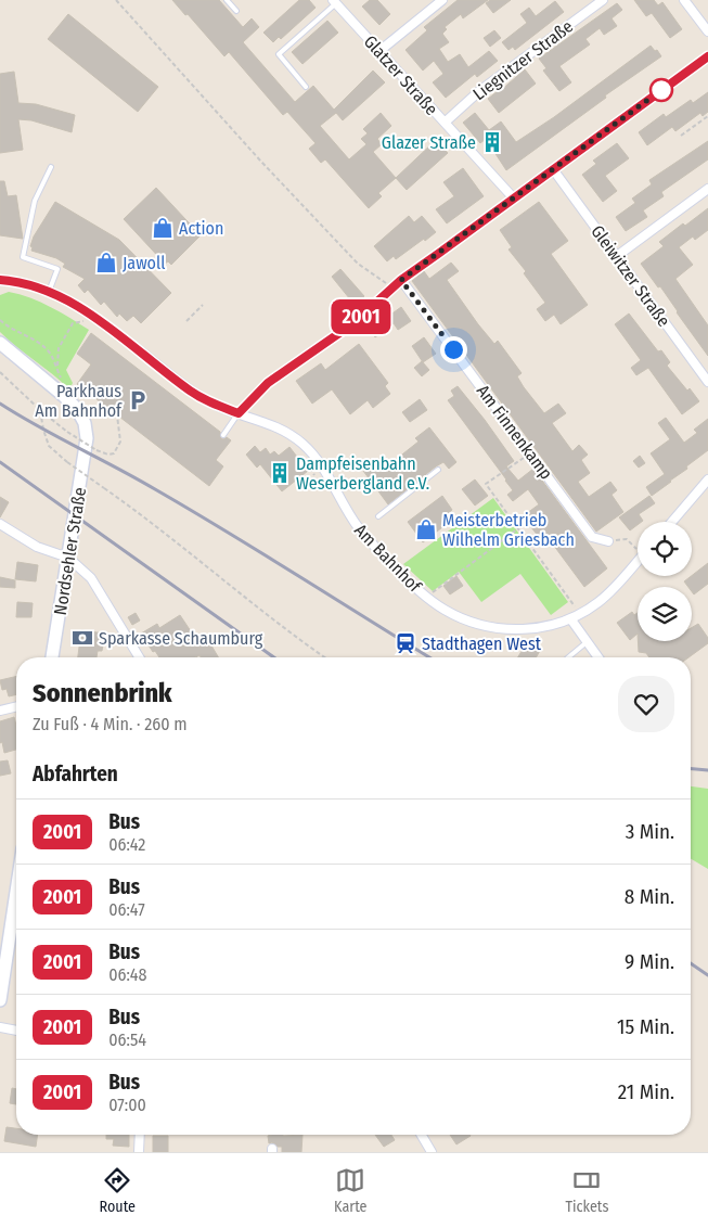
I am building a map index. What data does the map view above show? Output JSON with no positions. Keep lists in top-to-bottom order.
{
  "streets": {
    "main road": ["Nordsehler Straße"],
    "street": [
      "Liegnitzer Straße",
      "Glatzer Straße",
      "Gleiwitzer Straße",
      "Am Finnenkamp",
      "Am Bahnhof"
    ]
  },
  "crossings": [
    ["Liegnitzer Straße", "Glatzer Straße"]
  ],
  "places": {
    "building": ["Glazer Straße", "Dampfeisenbahn Weserbergland e.V."],
    "shop": ["Action", "Jawoll", "Meisterbetrieb Wilhelm Griesbach"],
    "parking": ["Parkhaus Am Bahnhof"],
    "bank": ["Sparkasse Schaumburg"],
    "station": ["Stadthagen West"]
  },
  "lines": ["bus line 2001"],
  "page": {
    "on_map": "2001",
    "heading": [
      ["Sonnenbrink", "Zu Fuß · 4 Min. · 260 m"],
      "Abfahrten"
    ],
    "list": [
      {
        "mark": "2001",
        "name": "Bus",
        "note": "06:42",
        "value": "3 Min."
      },
      {
        "mark": "2001",
        "name": "Bus",
        "note": "06:47",
        "value": "8 Min."
      },
      {
        "mark": "2001",
        "name": "Bus",
        "note": "06:48",
        "value": "9 Min."
      },
      {
        "mark": "2001",
        "name": "Bus",
        "note": "06:54",
        "value": "15 Min."
      },
      {
        "mark": "2001",
        "name": "Bus",
        "note": "07:00",
        "value": "21 Min."
      }
    ],
    "tabs": ["Route", "Karte", "Tickets"]
  }
}
